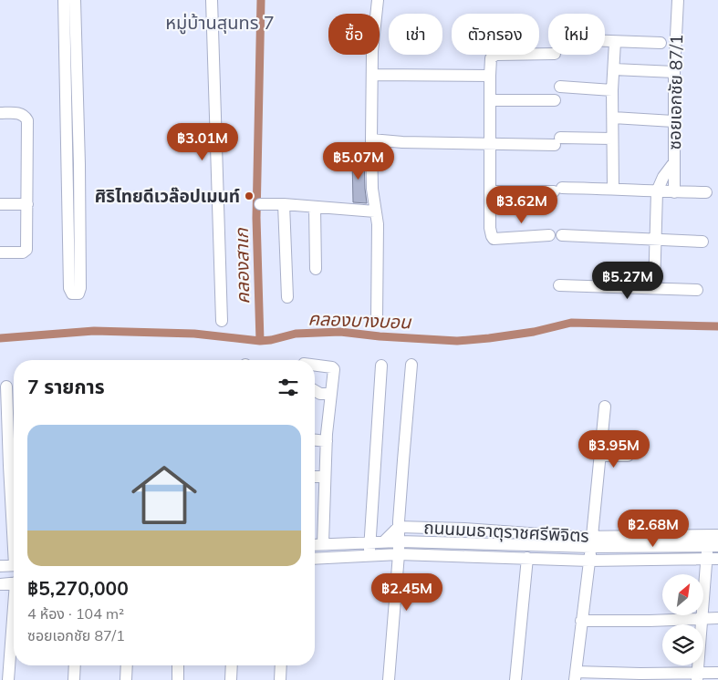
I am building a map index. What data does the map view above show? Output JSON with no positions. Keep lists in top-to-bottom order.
{
  "streets": {
    "street": ["ซอยเอกชัย 87/1", "ถนนมนธาตุราชศรีพิจิตร"]
  },
  "districts": ["หมู่บ้านสุนทร 7"],
  "water": ["คลองสาเก", "คลองบางบอน"],
  "places": ["ศิริไทยดีเวล๊อปเมนท์"],
  "north": "top right",
  "page": {
    "chip": [
      "ซื้อ",
      "เช่า",
      "ตัวกรอง",
      "ใหม่"
    ],
    "price": [
      "฿3.01M",
      "฿5.07M",
      "฿3.62M",
      "฿5.27M",
      "฿3.95M",
      "฿2.68M",
      "฿2.45M"
    ],
    "heading": "7 รายการ",
    "list": [
      {
        "name": "฿5,270,000",
        "note": "4 ห้อง · 104 m² · ซอยเอกชัย 87/1"
      }
    ]
  }
}
